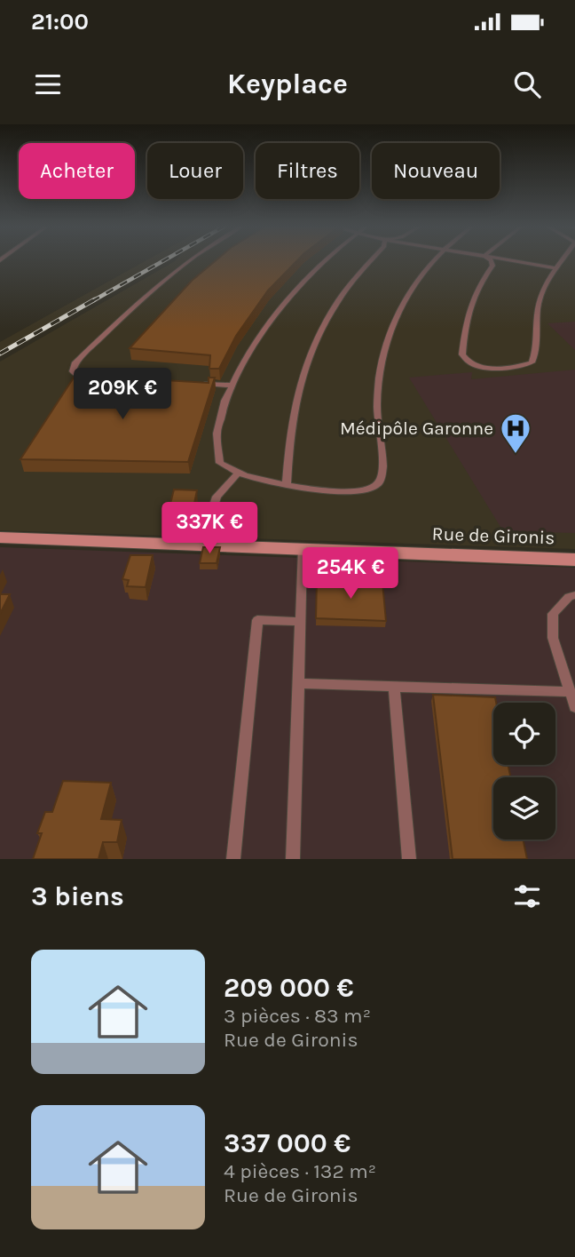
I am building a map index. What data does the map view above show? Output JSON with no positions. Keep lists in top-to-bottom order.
{
  "streets": {
    "street": ["Rue de Gironis"]
  },
  "places": {
    "hospital": ["Médipôle Garonne"]
  },
  "page": {
    "status": "21:00",
    "header": "Keyplace",
    "chip": [
      "Acheter",
      "Louer",
      "Filtres",
      "Nouveau"
    ],
    "price": ["209K €", "337K €", "254K €"],
    "heading": "3 biens",
    "list": [
      {
        "name": "209 000 €",
        "note": "3 pièces · 83 m² · Rue de Gironis"
      },
      {
        "name": "337 000 €",
        "note": "4 pièces · 132 m² · Rue de Gironis"
      }
    ]
  }
}
